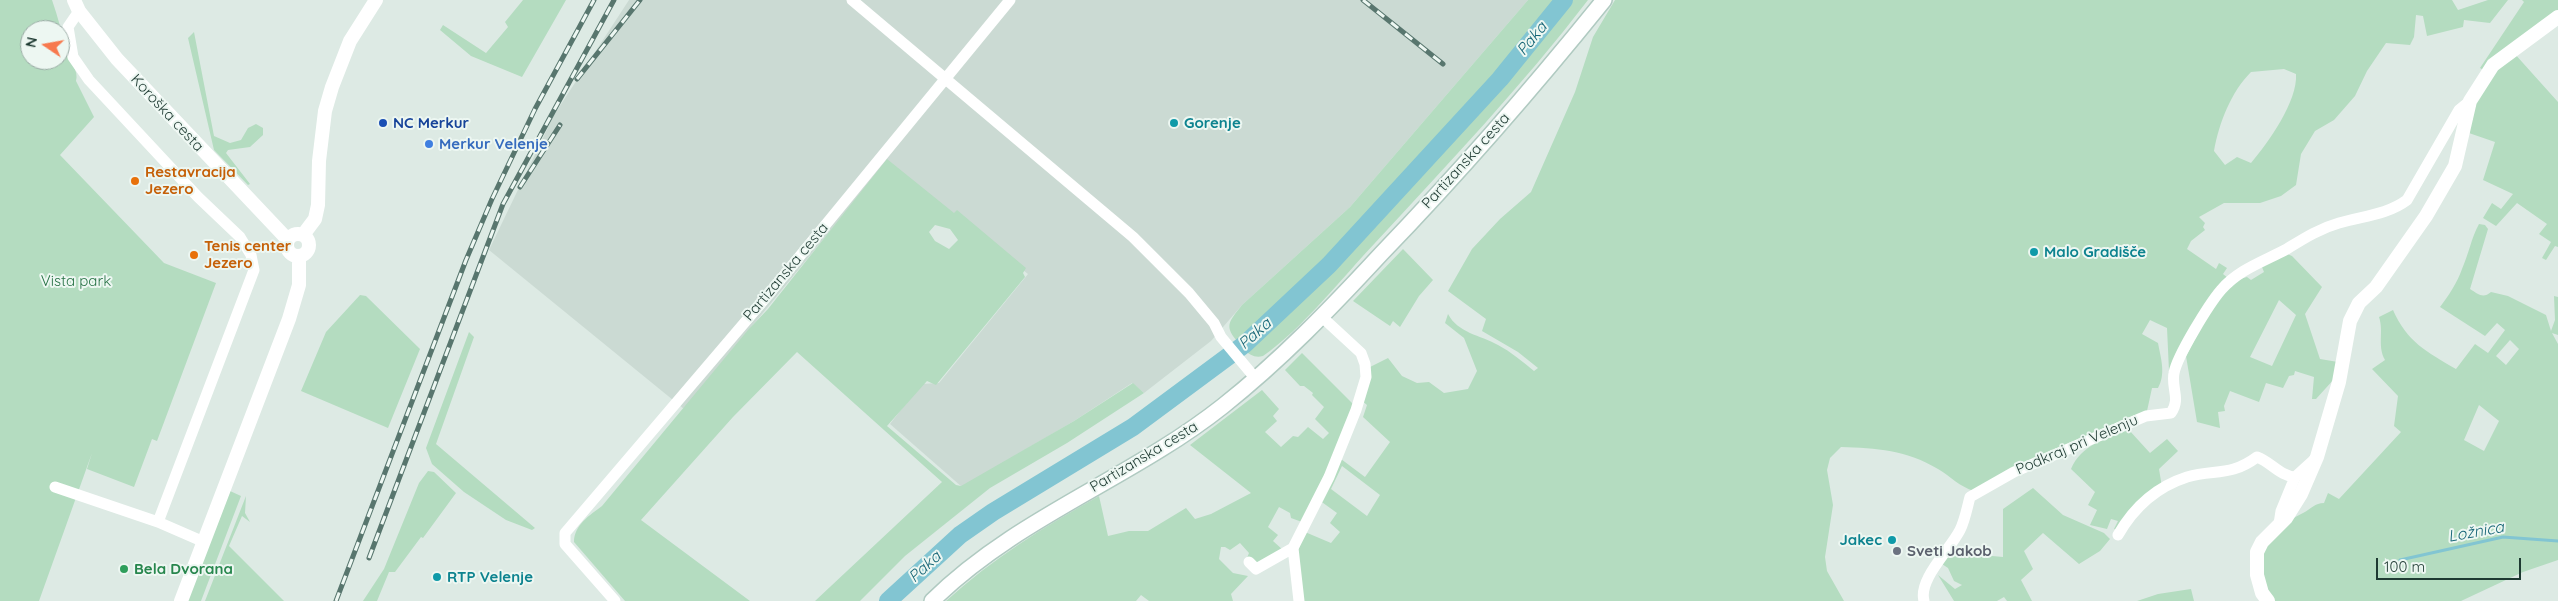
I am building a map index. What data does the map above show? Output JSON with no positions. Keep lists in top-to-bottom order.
{
  "streets": {
    "main road": ["Partizanska cesta"],
    "street": ["Koroška cesta", "Podkraj pri Velenju"]
  },
  "water": ["Paka", "Ložnica"],
  "parks": ["Vista park"],
  "places": [
    "NC Merkur",
    "Gorenje",
    "Merkur Velenje",
    "Restavracija Jezero",
    "Malo Gradišče",
    "Tenis center Jezero",
    "Jakec",
    "Sveti Jakob",
    "Bela Dvorana",
    "RTP Velenje"
  ],
  "scale_bar": "100 m",
  "north": "left"
}
